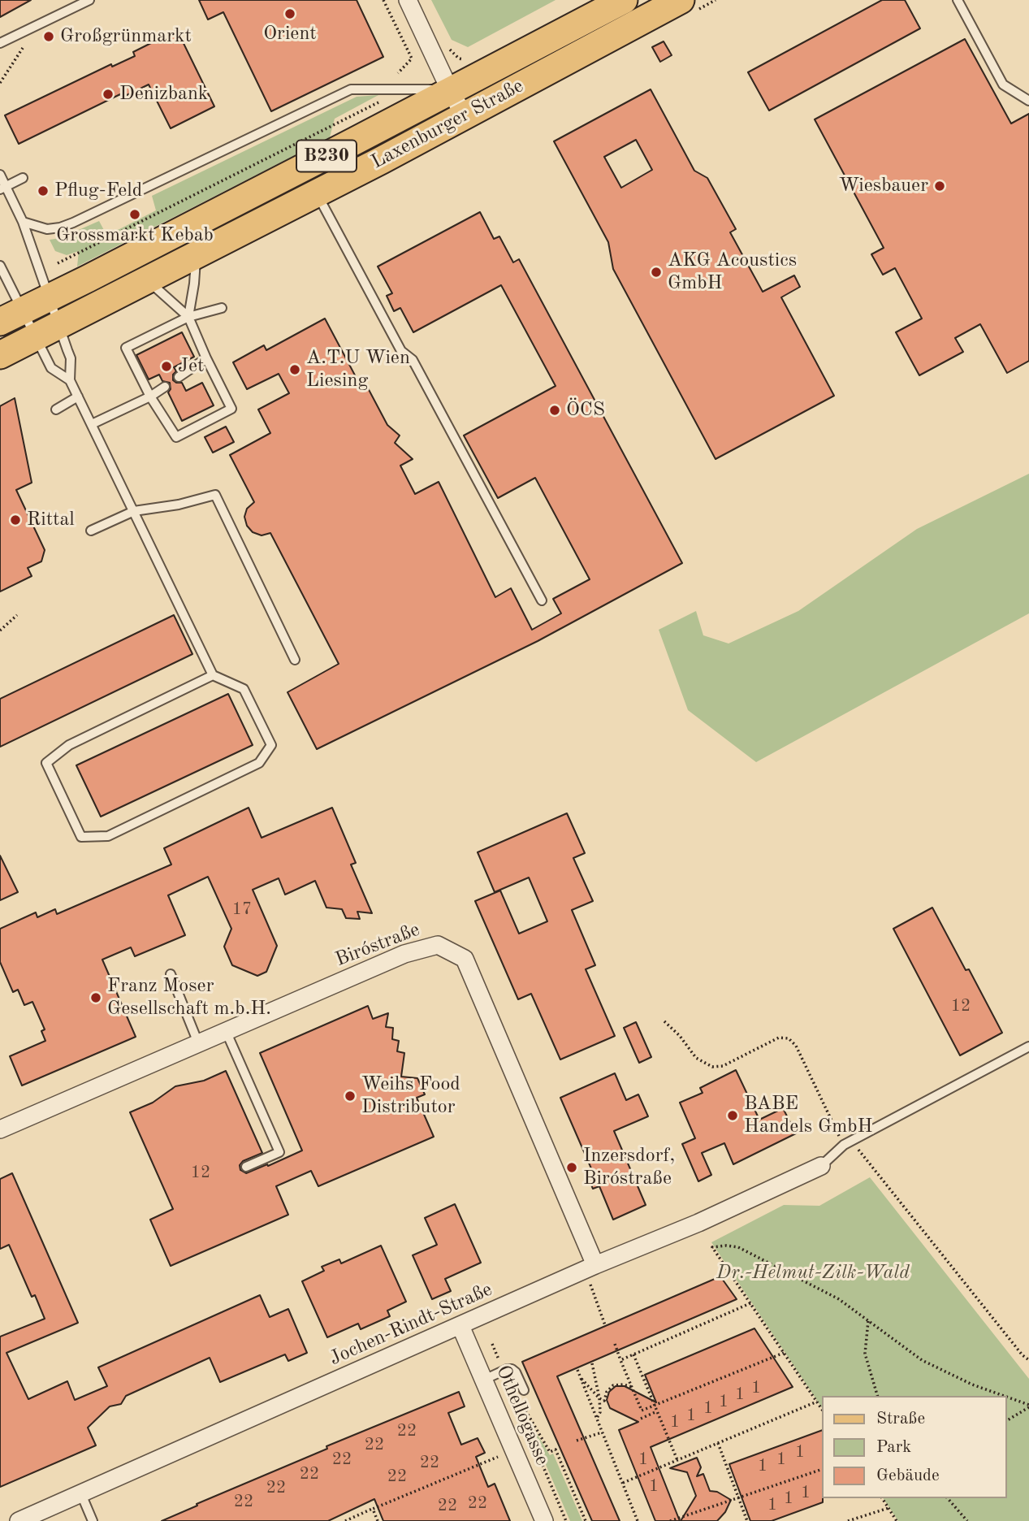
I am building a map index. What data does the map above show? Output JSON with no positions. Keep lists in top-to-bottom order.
{
  "streets": {
    "main road": ["Laxenburger Straße", "B230"],
    "street": ["Biróstraße", "Jochen-Rindt-Straße", "Othellogasse"]
  },
  "crossings": [
    ["Biróstraße", "Jochen-Rindt-Straße"],
    ["Jochen-Rindt-Straße", "Othellogasse"]
  ],
  "parks": ["Dr.-Helmut-Zilk-Wald"],
  "places": [
    "Orient",
    "Großgrünmarkt",
    "Denizbank",
    "Wiesbauer",
    "Pflug-Feld",
    "Grossmarkt Kebab",
    "AKG Acoustics GmbH",
    "Jet",
    "A.T.U Wien Liesing",
    "ÖCS",
    "Rittal",
    "Franz Moser Gesellschaft m.b.H.",
    "Weihs Food Distributor",
    "BABE Handels GmbH",
    "Inzersdorf, Biróstraße"
  ],
  "house_numbers": [
    "17",
    "12",
    "12",
    "1",
    "1",
    "1",
    "1",
    "1",
    "1",
    "22",
    "22",
    "1",
    "22",
    "1",
    "1",
    "22",
    "1",
    "22",
    "22",
    "1",
    "22",
    "1",
    "1",
    "22",
    "22",
    "1",
    "22"
  ],
  "legend": ["Straße", "Park", "Gebäude"]
}
